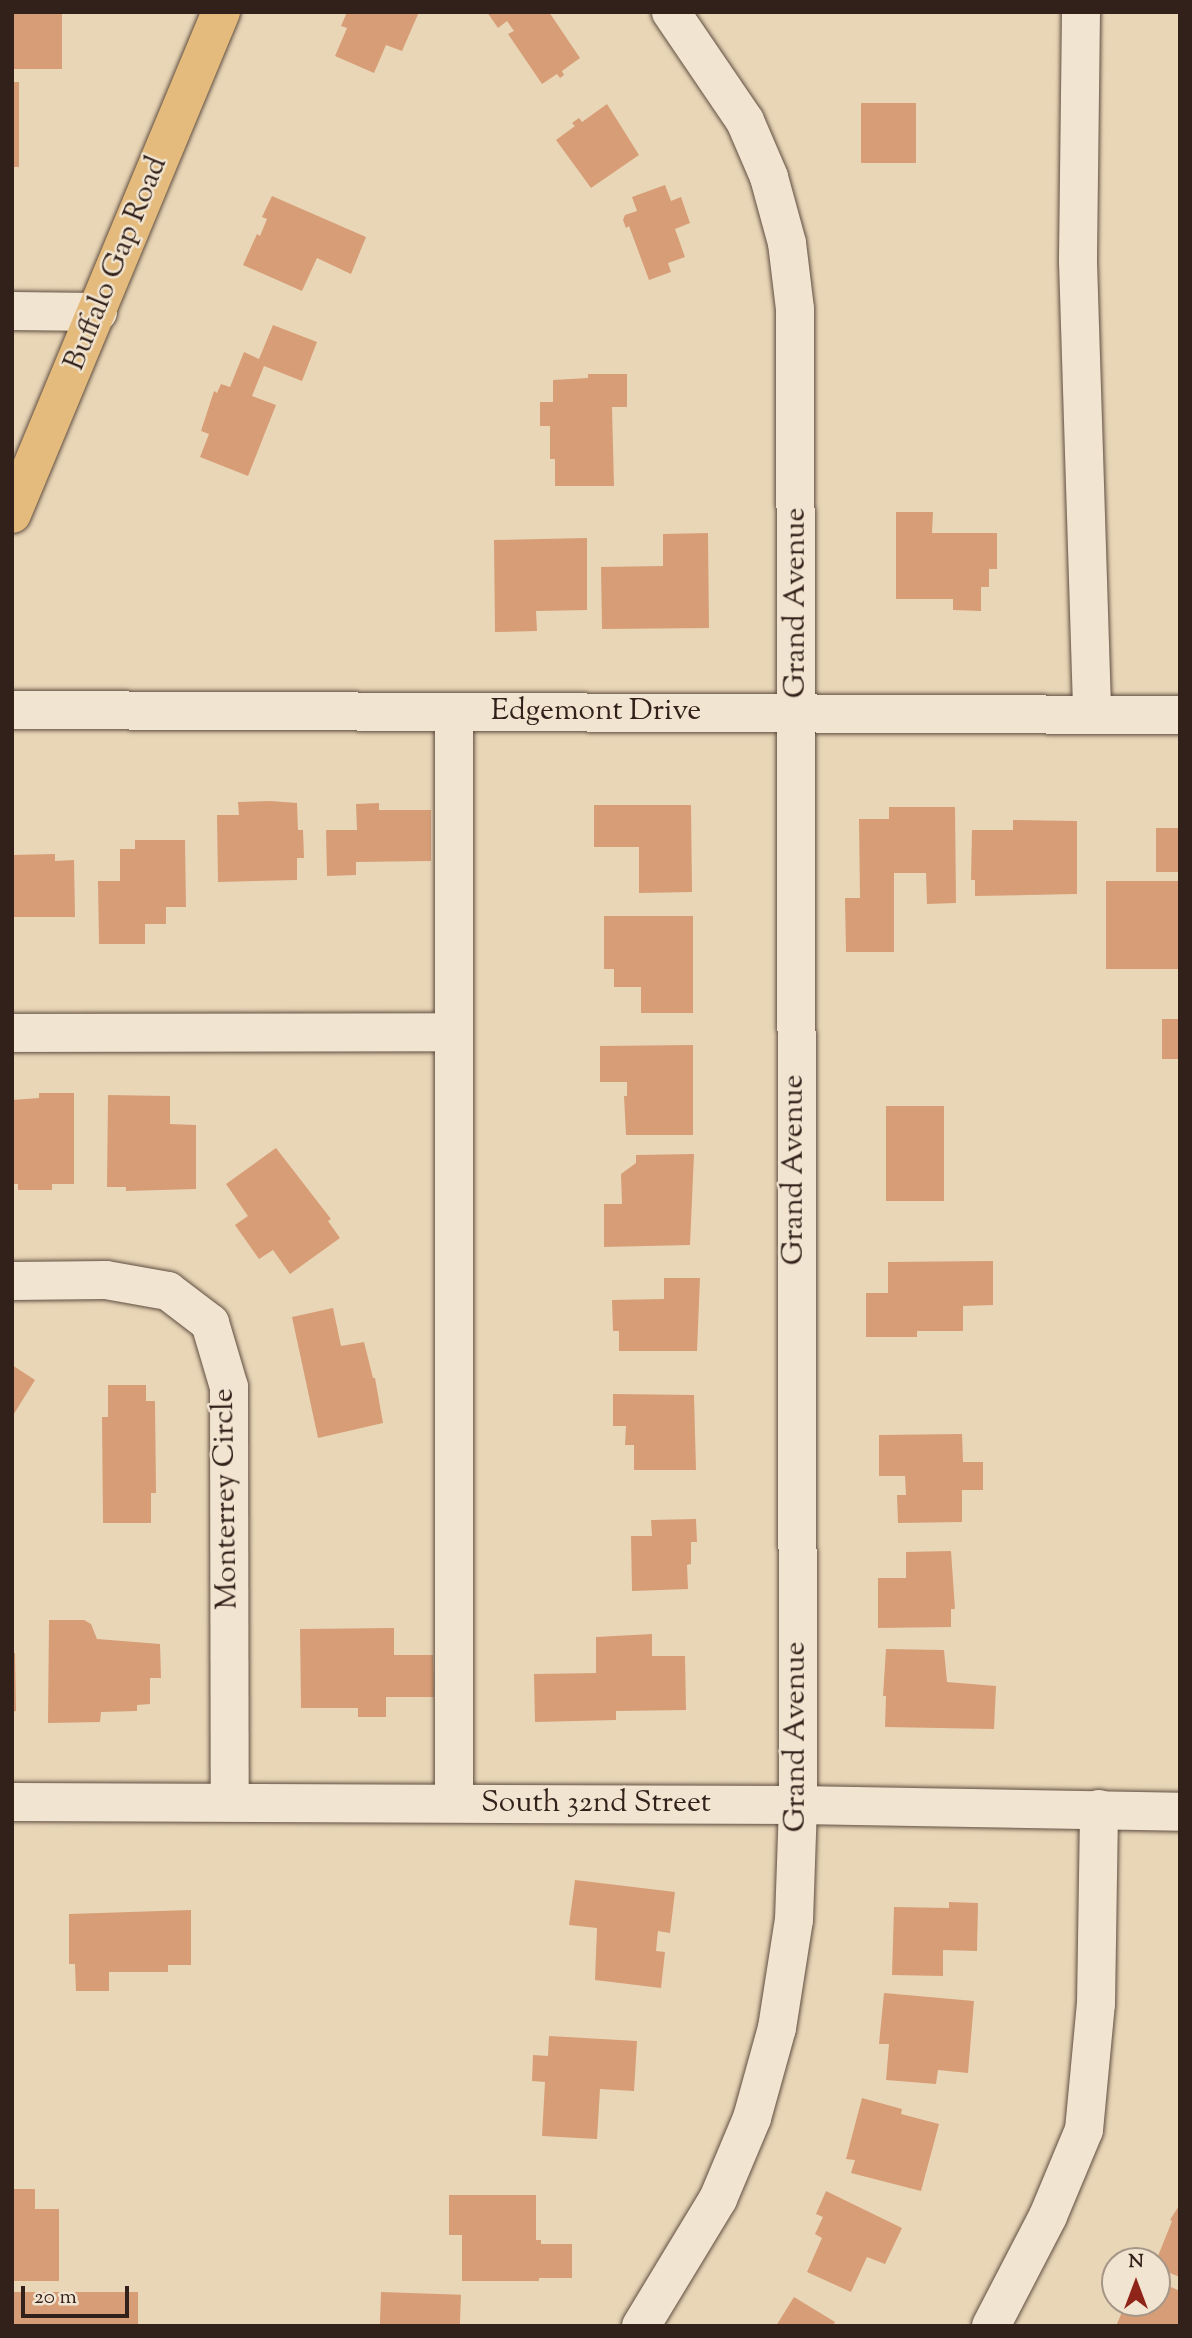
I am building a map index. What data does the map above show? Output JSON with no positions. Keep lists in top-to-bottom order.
{
  "streets": {
    "main road": ["Buffalo Gap Road"],
    "street": [
      "Grand Avenue",
      "Edgemont Drive",
      "Monterrey Circle",
      "South 32nd Street"
    ]
  },
  "crossings": [
    ["Grand Avenue", "Edgemont Drive"],
    ["Grand Avenue", "South 32nd Street"],
    ["Monterrey Circle", "South 32nd Street"]
  ],
  "scale_bar": "20 m",
  "north": "top"
}
